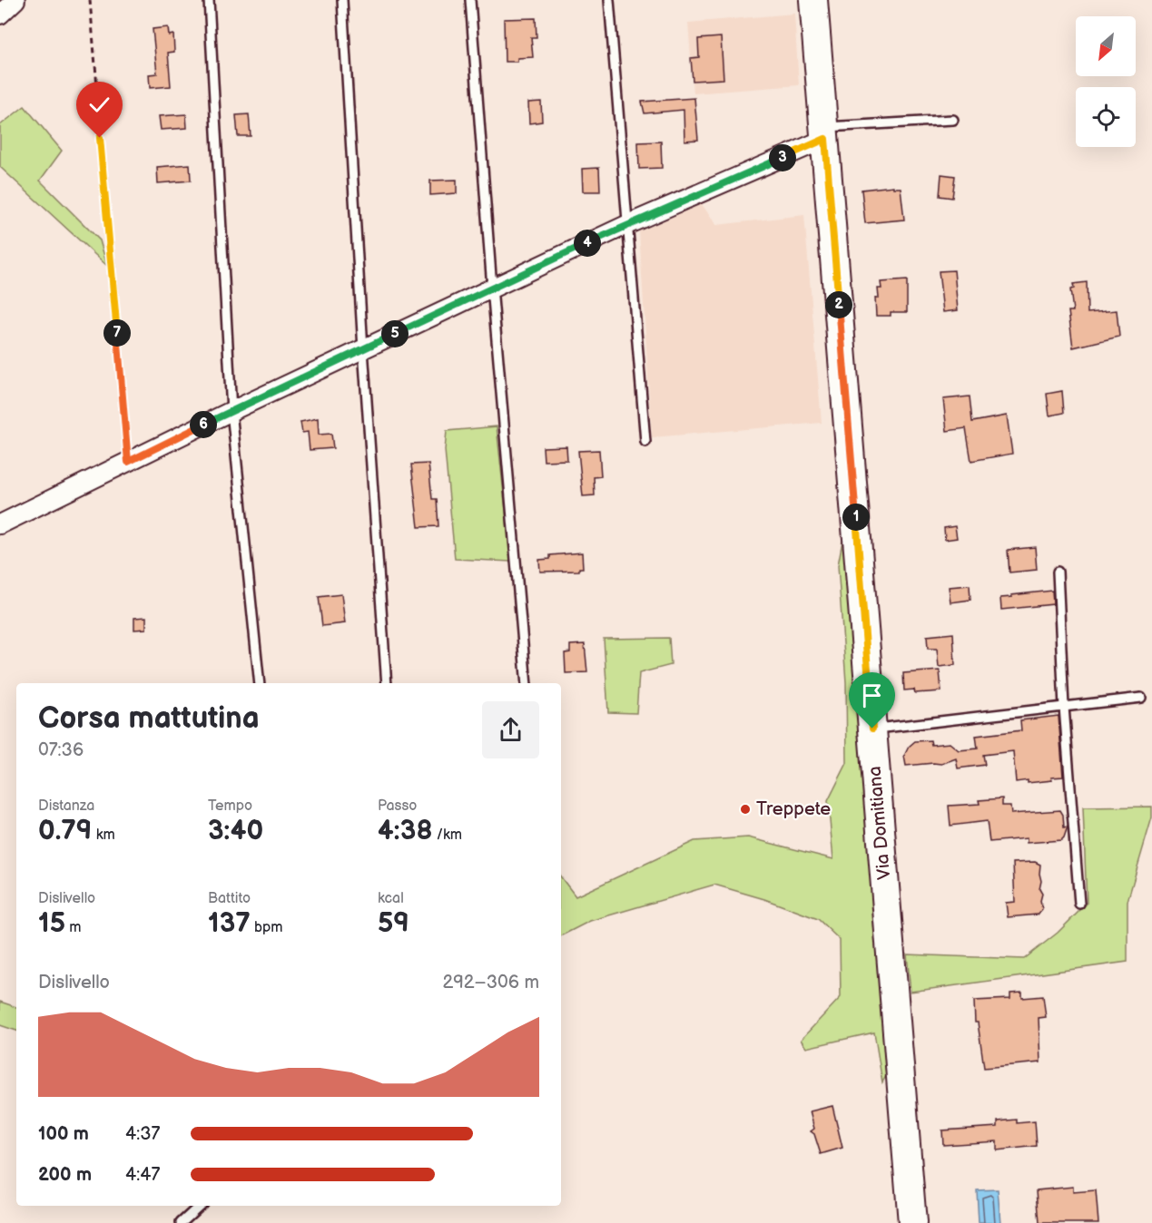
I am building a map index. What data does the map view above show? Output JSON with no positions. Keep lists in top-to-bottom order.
{
  "streets": {
    "main road": ["Via Domitiana"]
  },
  "places": ["Treppete"],
  "north": "bottom left",
  "page": {
    "pins": [
      "3",
      "4",
      "2",
      "7",
      "5",
      "6",
      "1"
    ],
    "heading": ["Corsa mattutina", "07:36"],
    "stats": [
      ["Distanza", "0.79 km"],
      ["Tempo", "3:40"],
      ["Passo", "4:38 /km"],
      ["Dislivello", "15 m"],
      ["Battito", "137 bpm"],
      ["kcal", "59"]
    ],
    "chart": ["Dislivello", "292–306 m"],
    "list": [
      {
        "name": "100 m",
        "note": "4:37"
      },
      {
        "name": "200 m",
        "note": "4:47"
      }
    ]
  }
}
